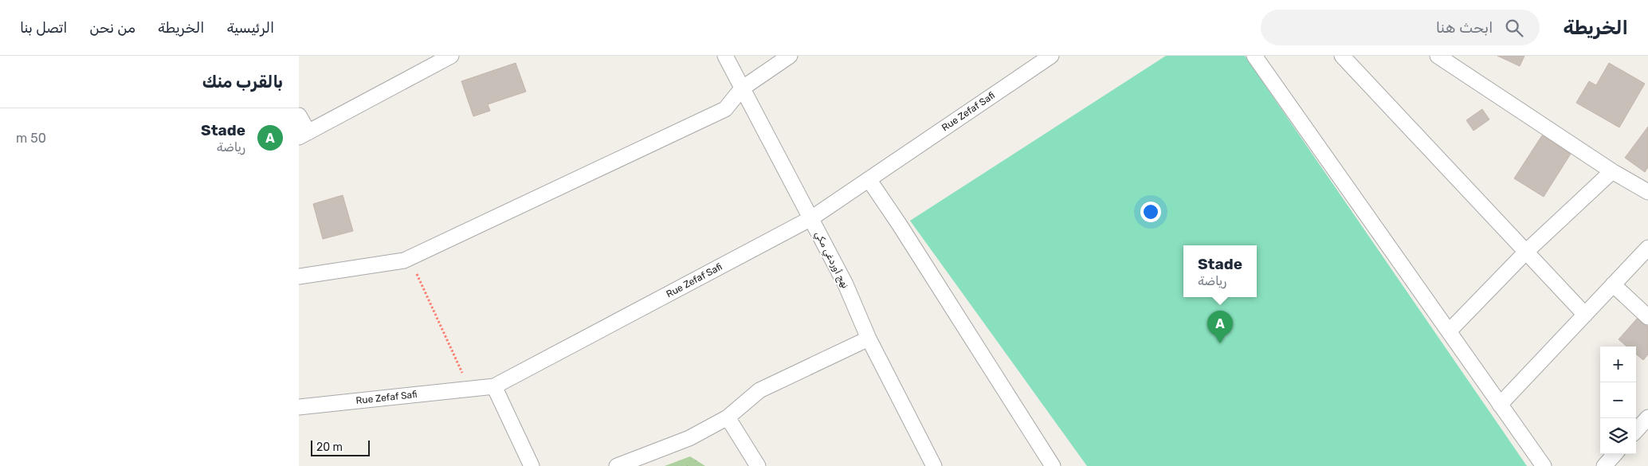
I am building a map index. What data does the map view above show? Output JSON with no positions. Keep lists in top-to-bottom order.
{
  "streets": {
    "street": ["Rue Zefaf Safi", "نهج أوردغي مكي"]
  },
  "crossings": [
    ["Rue Zefaf Safi", "نهج أوردغي مكي"]
  ],
  "scale_bar": "20 m",
  "page": {
    "header": "الخريطة",
    "search": "ابحث هنا",
    "nav": [
      "الرئيسية",
      "الخريطة",
      "من نحن",
      "اتصل بنا"
    ],
    "heading": "بالقرب منك",
    "list": [
      {
        "mark": "A",
        "name": "Stade",
        "note": "رياضة",
        "value": "50 m"
      }
    ],
    "popup": ["Stade", "رياضة"],
    "pins": "A",
    "map_buttons": ["+", "−"],
    "scale": "20 m"
  }
}
